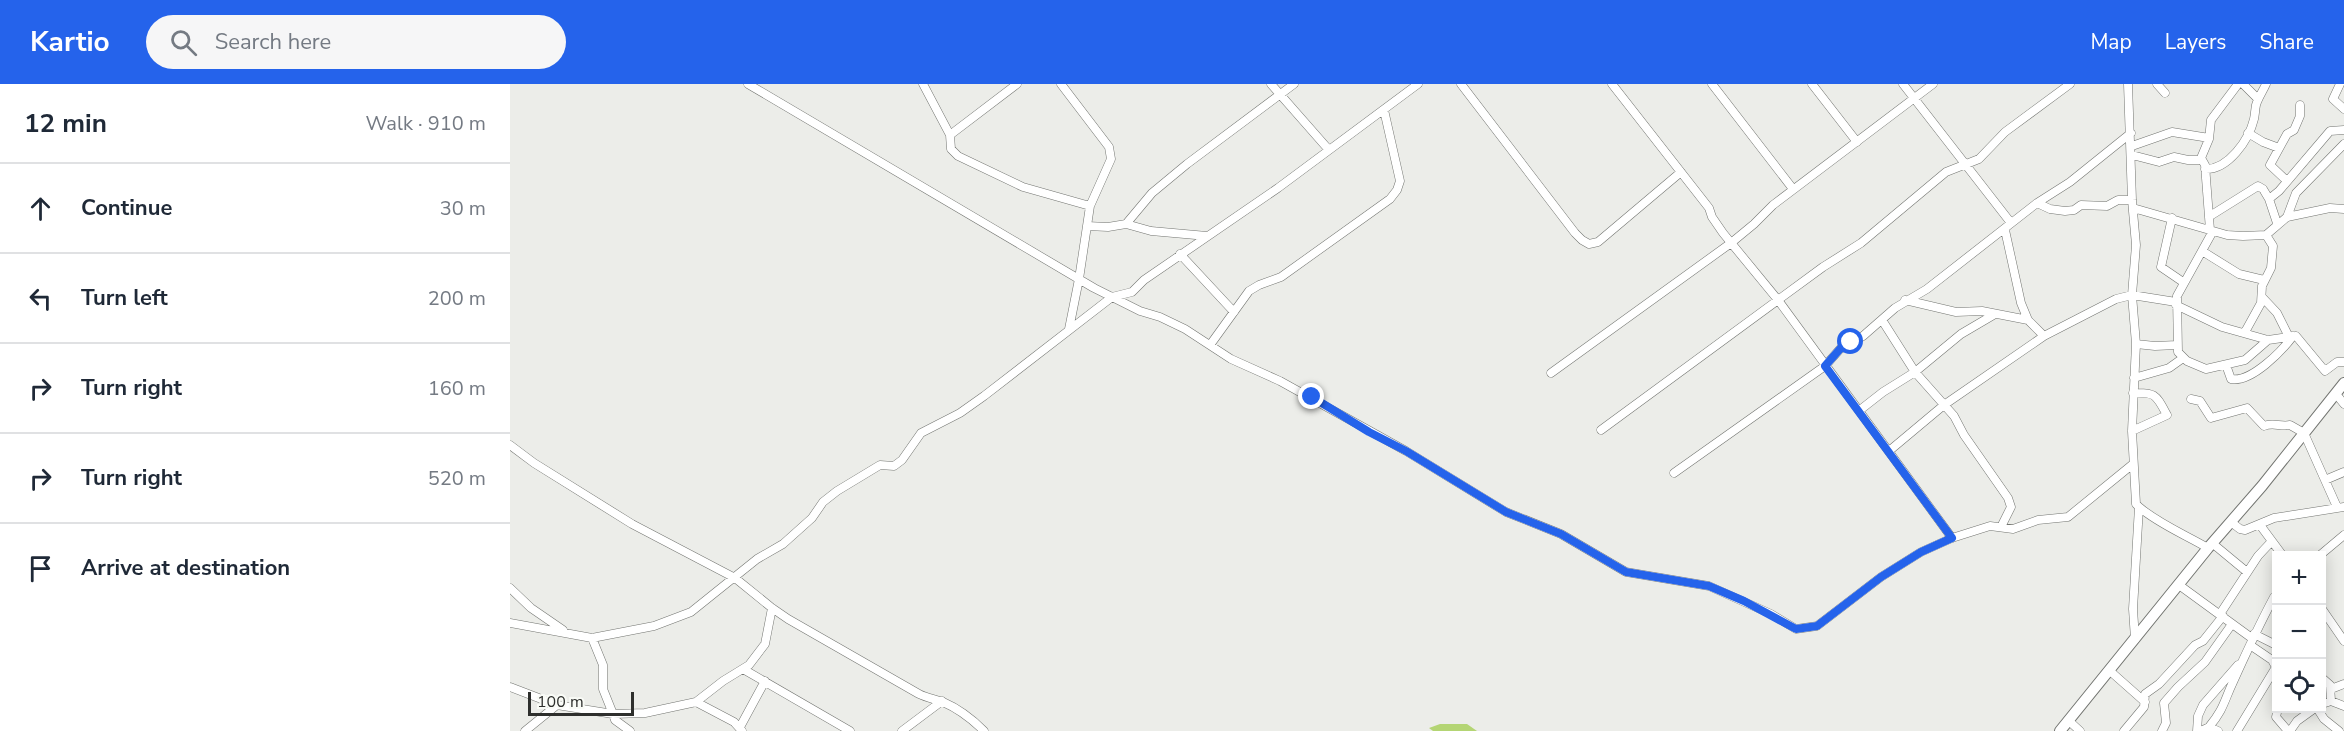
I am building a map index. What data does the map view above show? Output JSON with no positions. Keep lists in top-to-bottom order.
{
  "scale_bar": "100 m",
  "page": {
    "header": "Kartio",
    "search": "Search here",
    "nav": ["Map", "Layers", "Share"],
    "heading": ["12 min", "Walk · 910 m"],
    "list": [
      ["Continue", "30 m"],
      ["Turn left", "200 m"],
      ["Turn right", "160 m"],
      ["Turn right", "520 m"],
      "Arrive at destination"
    ],
    "map_buttons": ["+", "−"],
    "scale": "100 m"
  }
}
